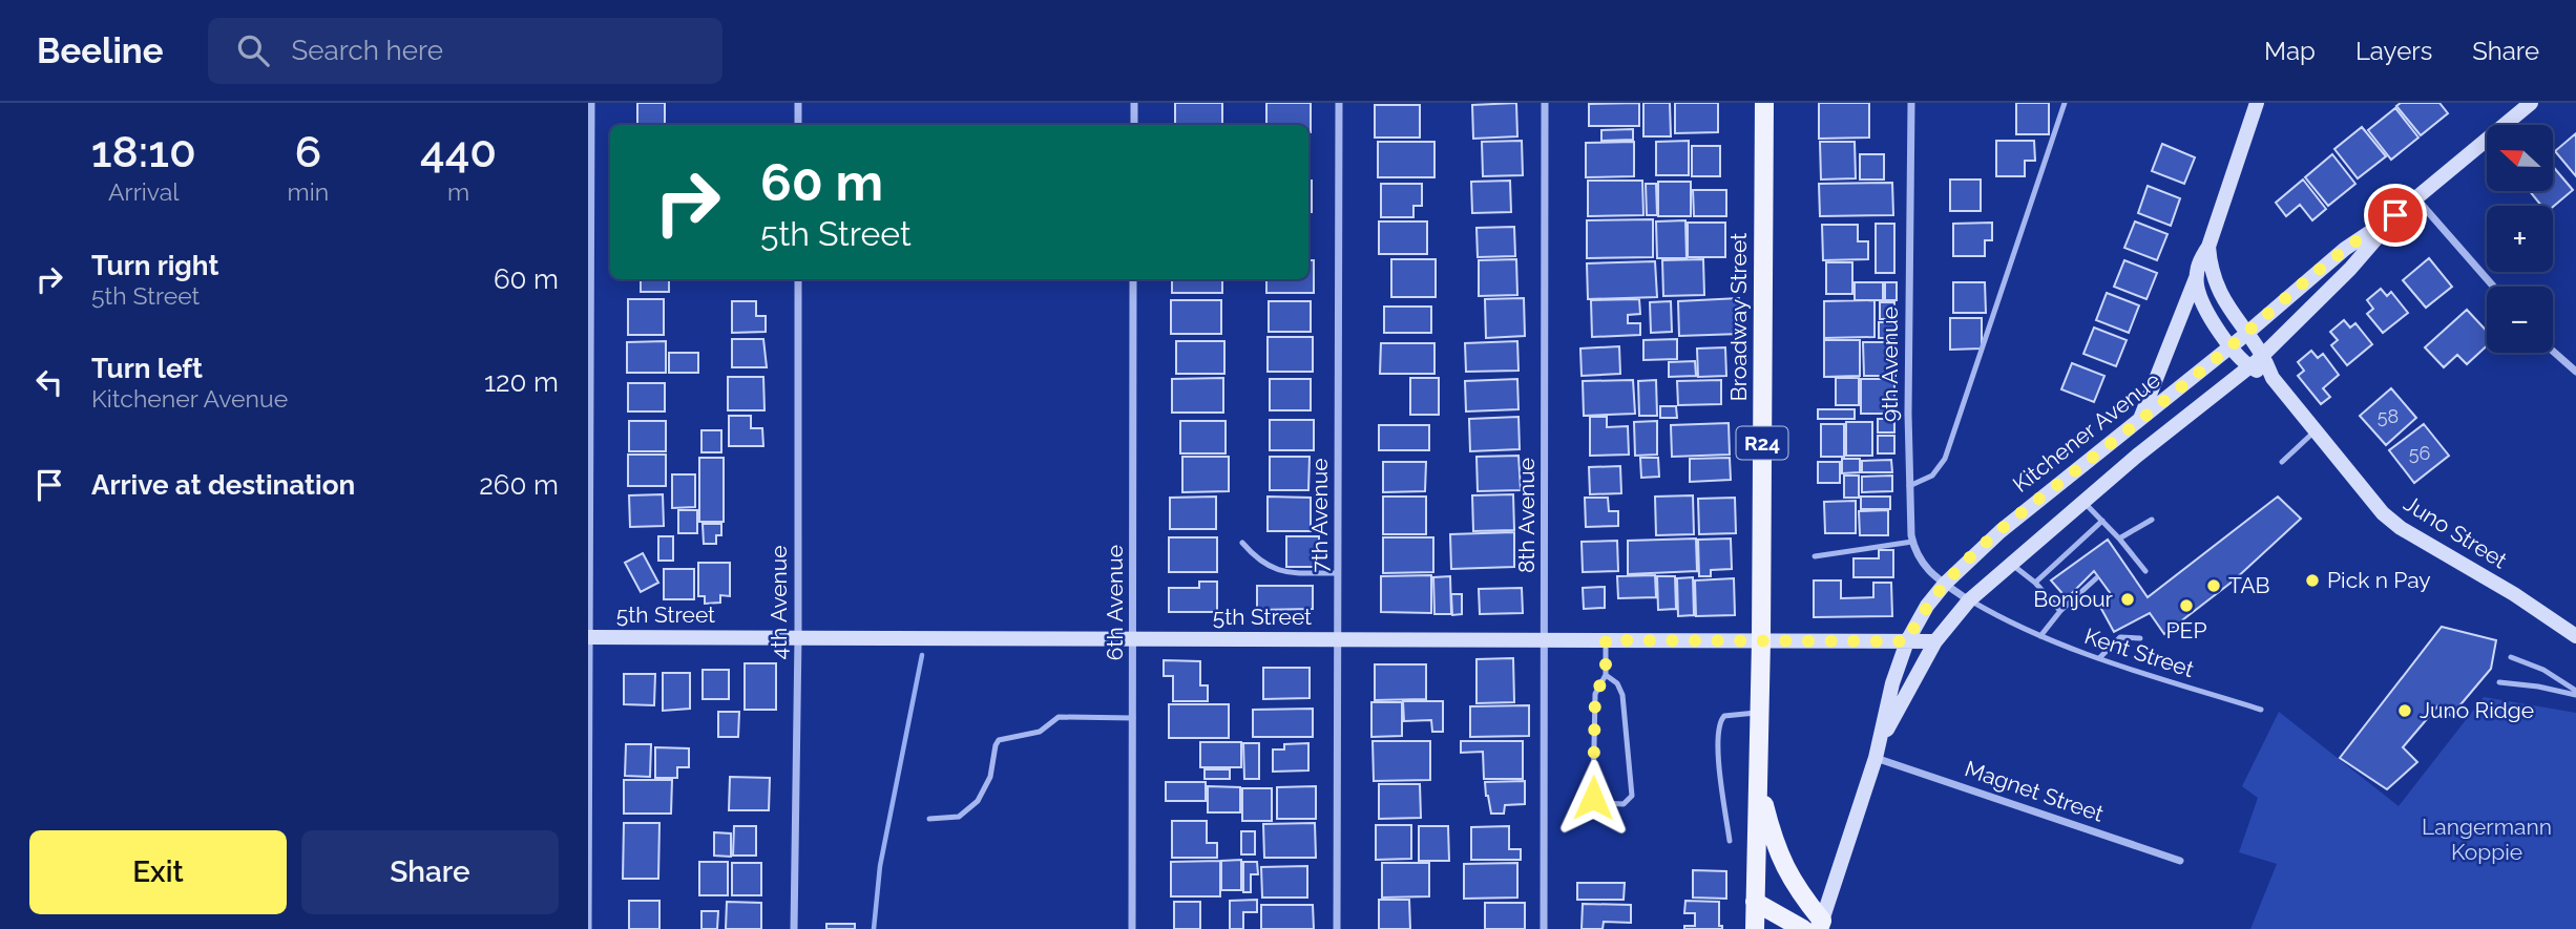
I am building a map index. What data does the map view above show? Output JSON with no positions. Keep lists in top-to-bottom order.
{
  "streets": {
    "main road": ["Broadway Street", "Kitchener Avenue", "R24"],
    "street": [
      "9th Avenue",
      "7th Avenue",
      "8th Avenue",
      "Juno Street",
      "4th Avenue",
      "6th Avenue",
      "5th Street",
      "Magnet Street"
    ],
    "lane": ["Kent Street"]
  },
  "crossings": [
    ["Broadway Street", "Kitchener Avenue"],
    ["Broadway Street", "5th Street"],
    ["9th Avenue", "Kitchener Avenue"],
    ["9th Avenue", "Kent Street"],
    ["Kitchener Avenue", "5th Street"],
    ["Kitchener Avenue", "Kent Street"],
    ["Kitchener Avenue", "Magnet Street"],
    ["7th Avenue", "5th Street"],
    ["8th Avenue", "5th Street"],
    ["4th Avenue", "5th Street"],
    ["6th Avenue", "5th Street"]
  ],
  "parks": ["Langermann Koppie"],
  "places": [
    "Pick n Pay",
    "TAB",
    "Bonjour",
    "PEP",
    "Juno Ridge"
  ],
  "house_numbers": ["58", "56"],
  "north": "left",
  "page": {
    "header": "Beeline",
    "search": "Search here",
    "nav": ["Map", "Layers", "Share"],
    "eta": [
      "18:10",
      "Arrival",
      "6",
      "min",
      "440",
      "m"
    ],
    "map_buttons": ["+", "−"],
    "turn": ["60 m", "5th Street"],
    "list": [
      {
        "name": "Turn right",
        "note": "5th Street",
        "value": "60 m"
      },
      {
        "name": "Turn left",
        "note": "Kitchener Avenue",
        "value": "120 m"
      },
      {
        "name": "Arrive at destination",
        "value": "260 m"
      }
    ],
    "buttons": ["Exit", "Share"]
  }
}
